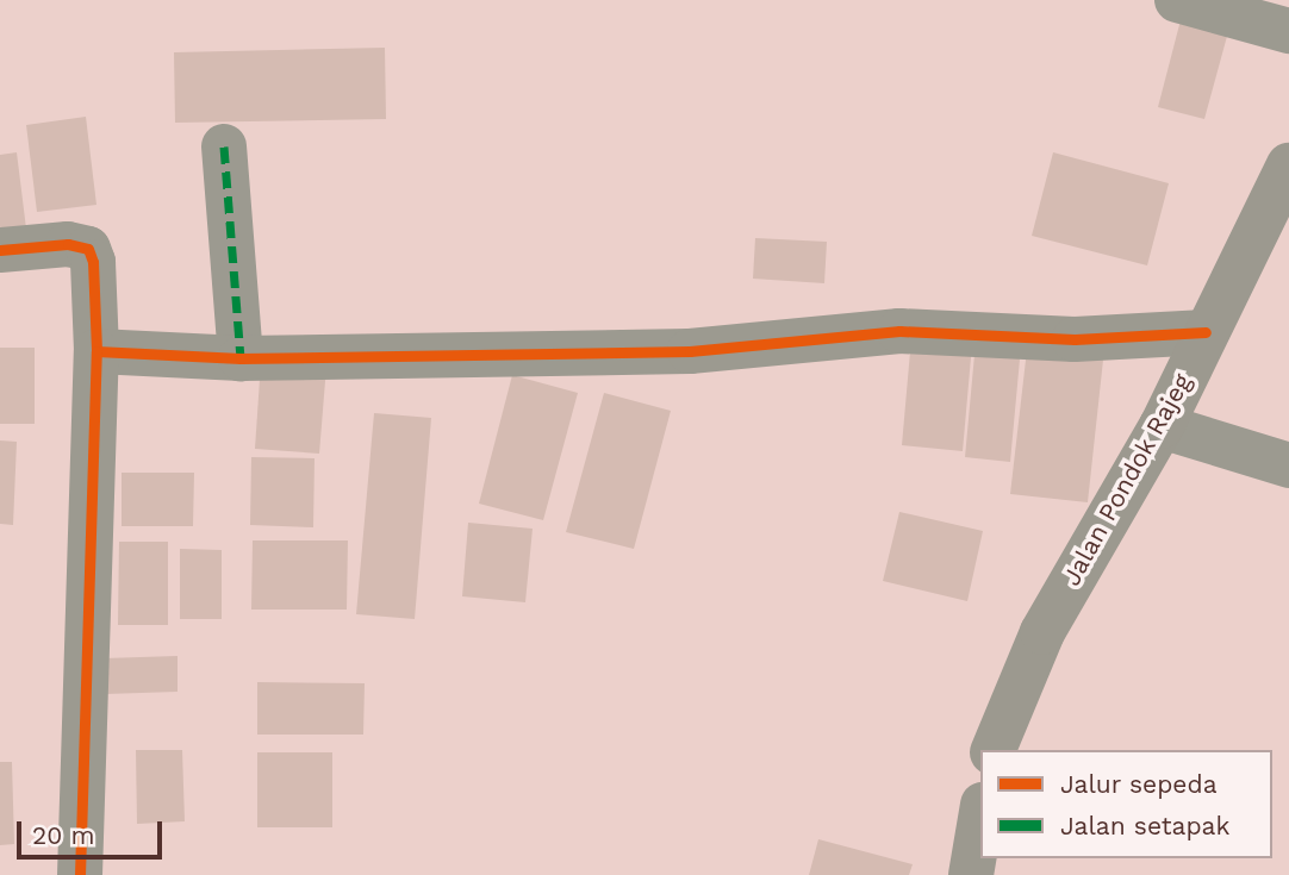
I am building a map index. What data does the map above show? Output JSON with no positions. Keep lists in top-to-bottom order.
{
  "streets": {
    "main road": ["Jalan Pondok Rajeg"]
  },
  "legend": ["Jalur sepeda", "Jalan setapak"],
  "scale_bar": "20 m"
}
